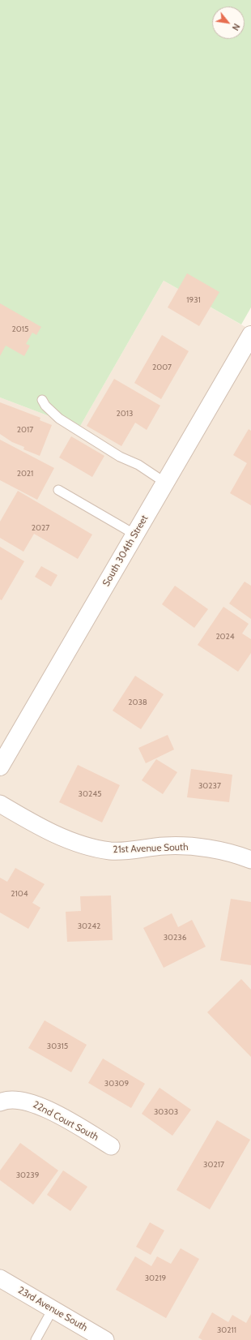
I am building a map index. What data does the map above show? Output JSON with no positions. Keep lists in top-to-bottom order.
{
  "streets": {
    "street": [
      "South 304th Street",
      "21st Avenue South",
      "22nd Court South",
      "23rd Avenue South"
    ]
  },
  "house_numbers": [
    "1931",
    "2015",
    "2007",
    "2013",
    "2017",
    "2021",
    "2027",
    "2024",
    "2038",
    "30237",
    "30245",
    "2104",
    "30242",
    "30236",
    "30315",
    "30309",
    "30303",
    "30217",
    "30239",
    "30219",
    "30211"
  ],
  "north": "bottom right"
}
